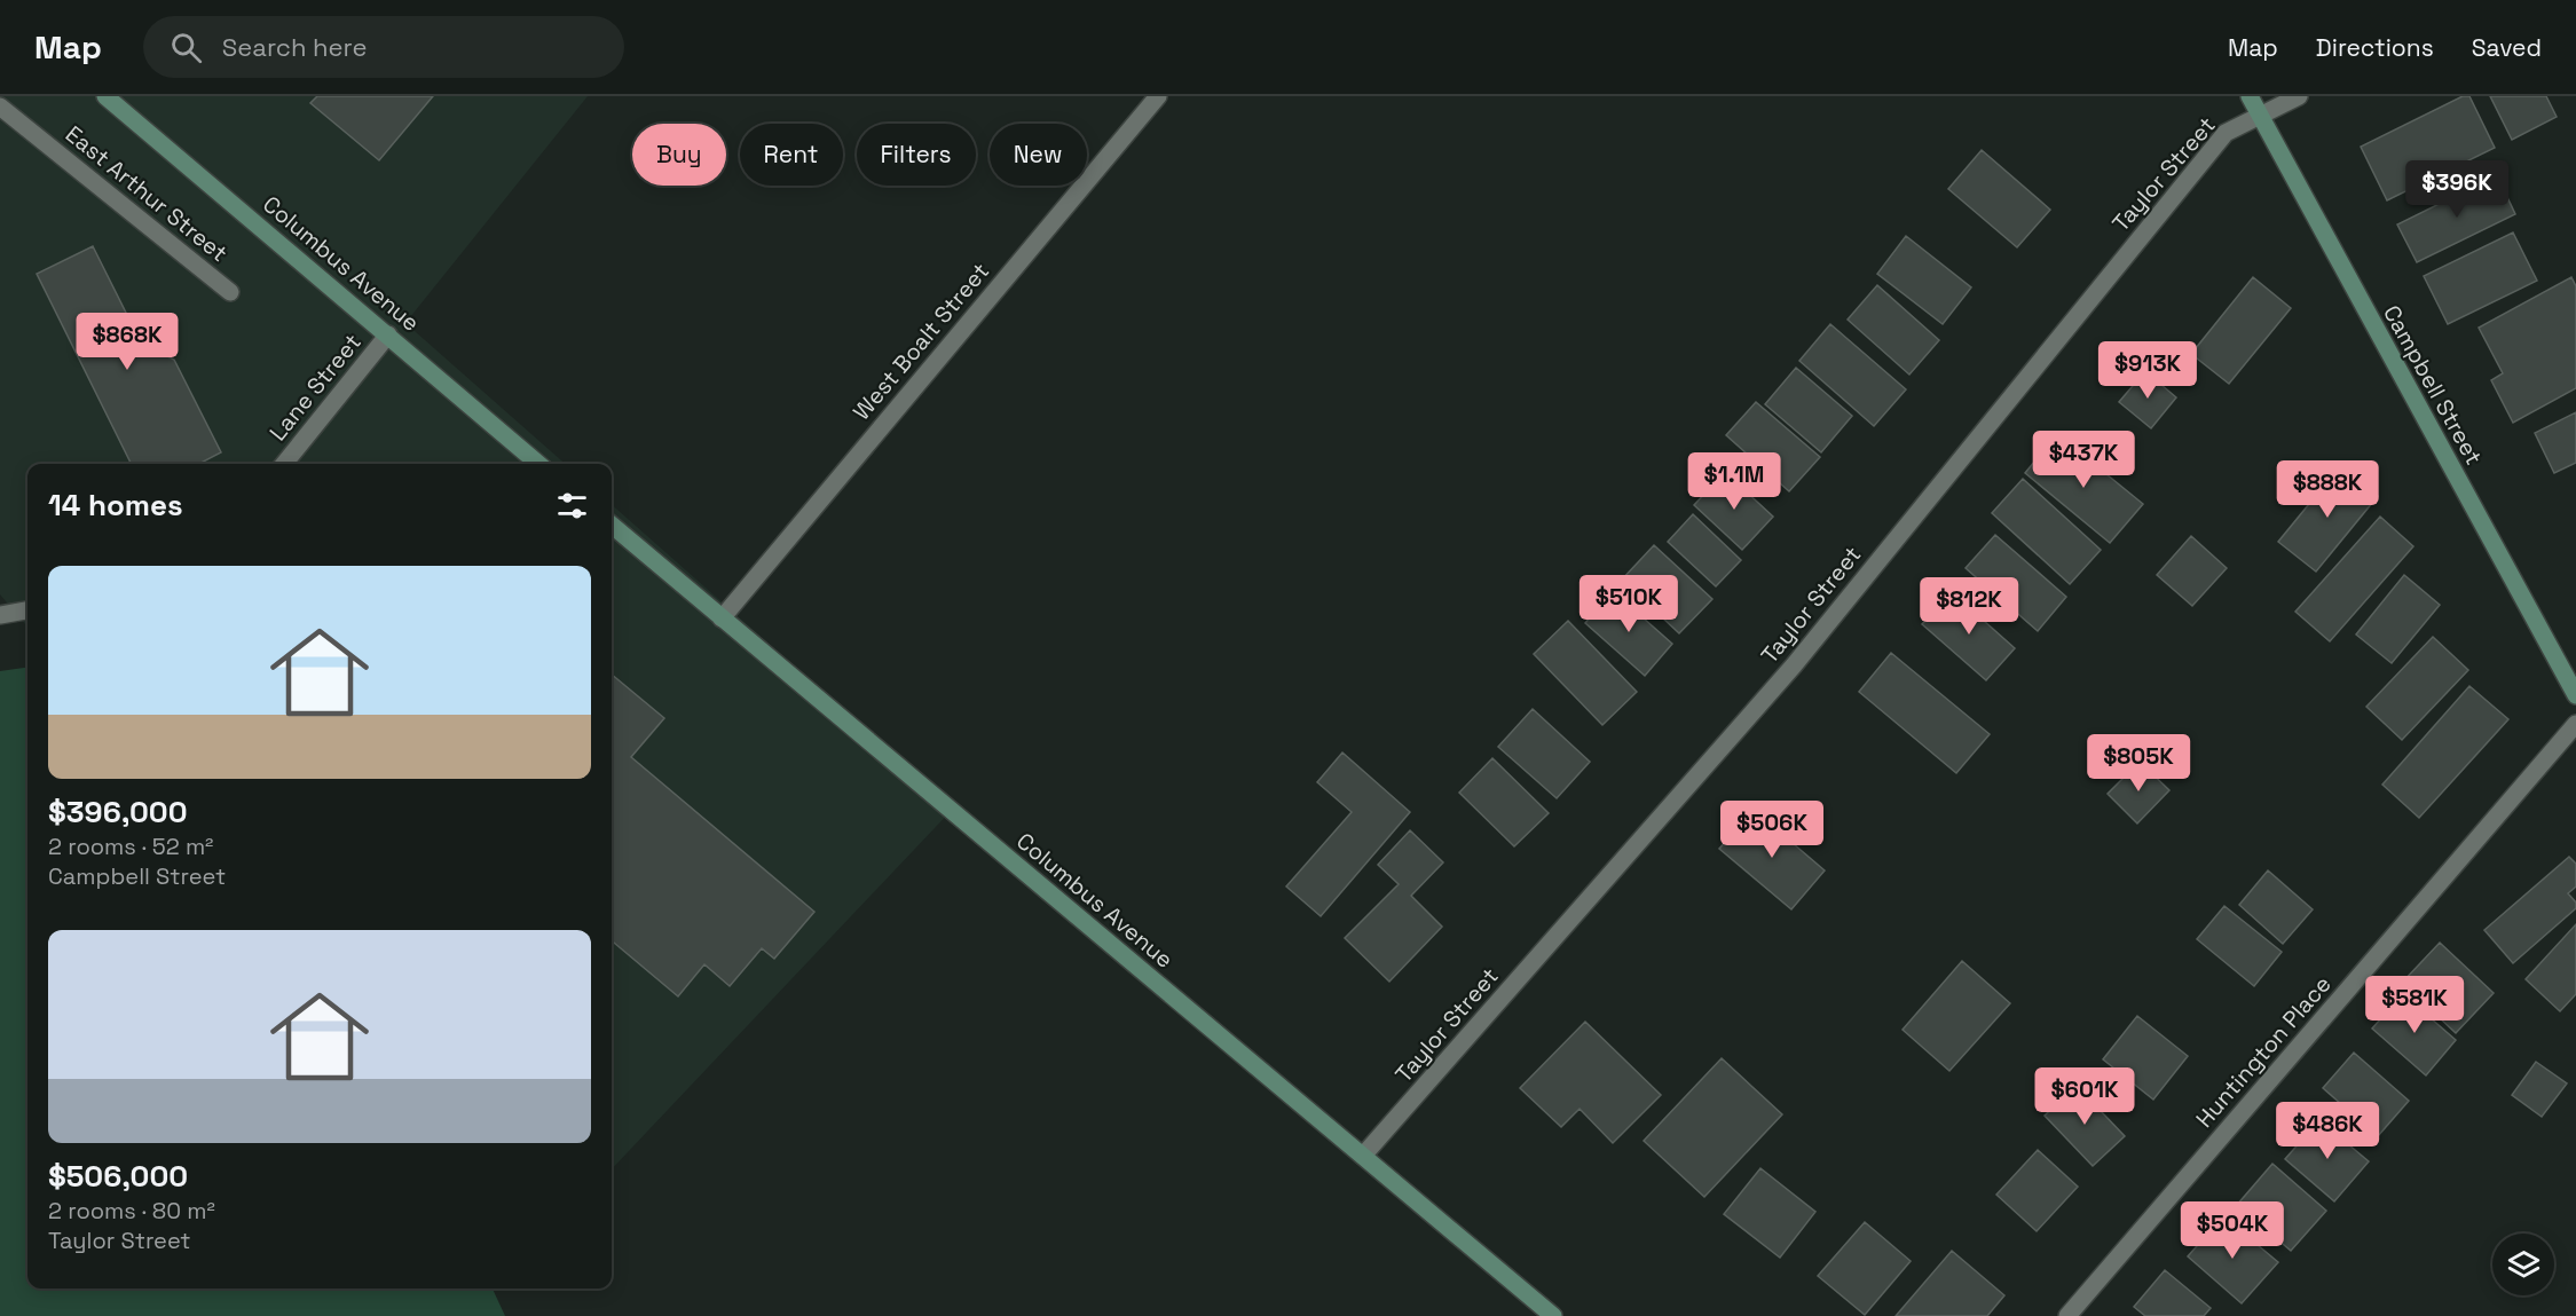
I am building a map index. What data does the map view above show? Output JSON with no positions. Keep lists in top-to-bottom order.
{
  "streets": {
    "main road": ["Columbus Avenue", "Campbell Street"],
    "street": [
      "Taylor Street",
      "East Arthur Street",
      "West Boalt Street",
      "Lane Street",
      "Huntington Place"
    ]
  },
  "crossings": [
    ["Taylor Street", "Columbus Avenue"],
    ["Taylor Street", "Campbell Street"],
    ["Columbus Avenue", "West Boalt Street"],
    ["Columbus Avenue", "Lane Street"]
  ],
  "page": {
    "header": "Map",
    "search": "Search here",
    "nav": ["Map", "Directions", "Saved"],
    "chip": [
      "Buy",
      "Rent",
      "Filters",
      "New"
    ],
    "price": [
      "$396K",
      "$868K",
      "$913K",
      "$437K",
      "$1.1M",
      "$888K",
      "$510K",
      "$812K",
      "$805K",
      "$506K",
      "$581K",
      "$601K",
      "$486K",
      "$504K"
    ],
    "heading": "14 homes",
    "list": [
      {
        "name": "$396,000",
        "note": "2 rooms · 52 m² · Campbell Street"
      },
      {
        "name": "$506,000",
        "note": "2 rooms · 80 m² · Taylor Street"
      }
    ]
  }
}
